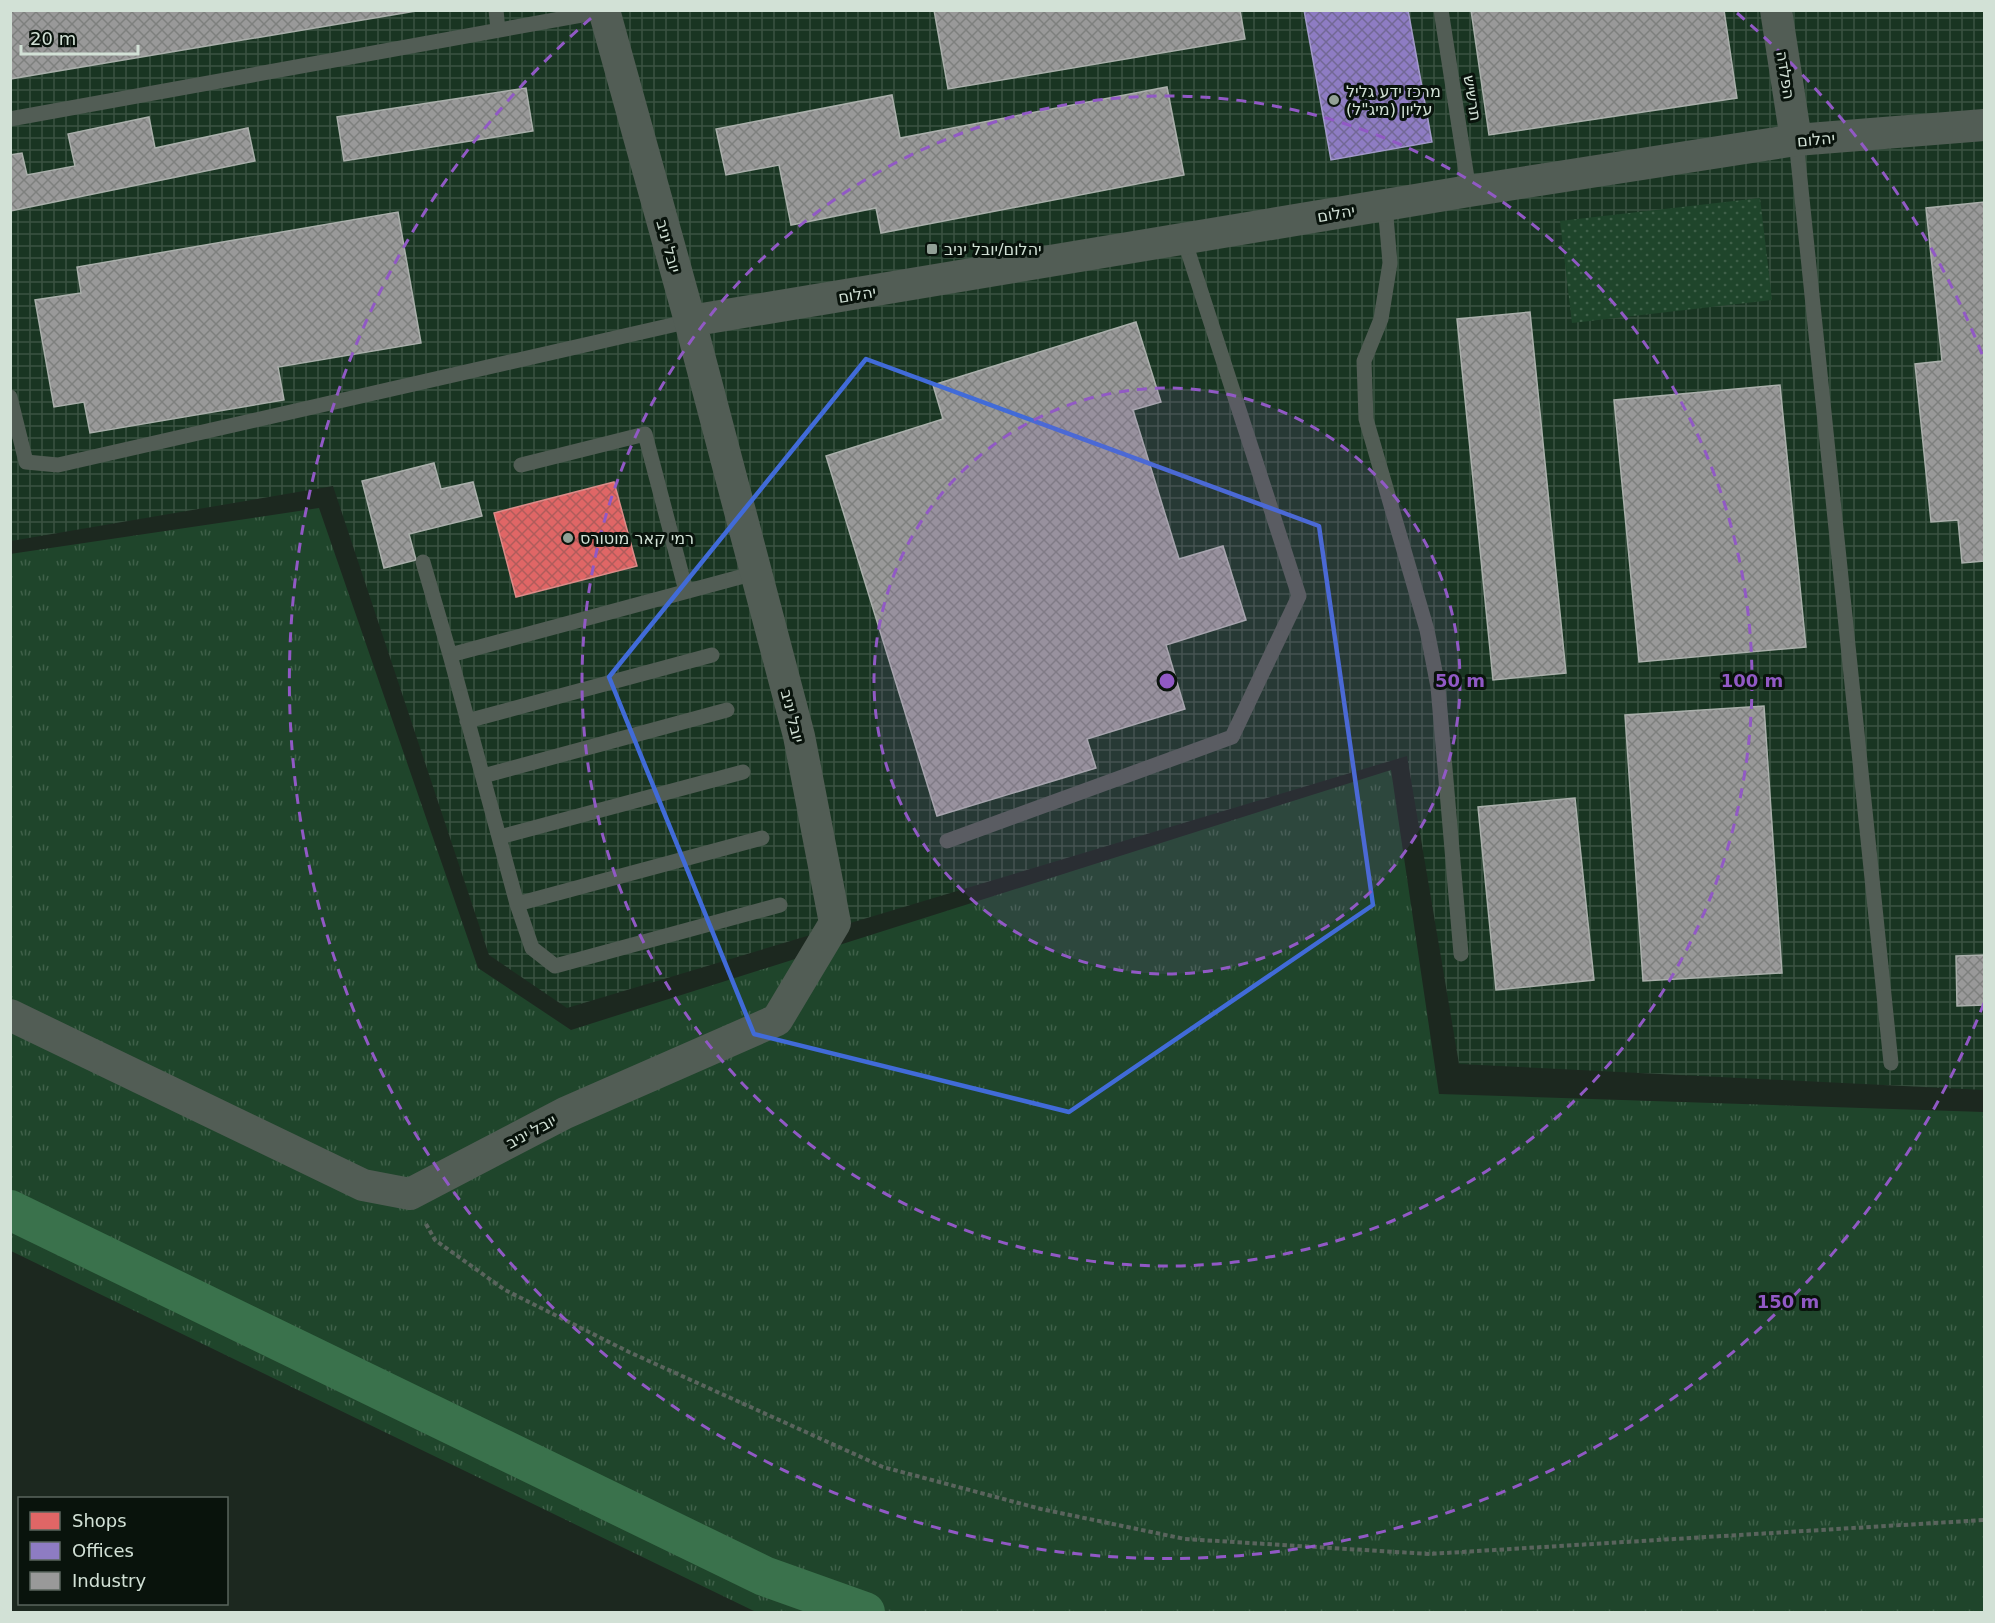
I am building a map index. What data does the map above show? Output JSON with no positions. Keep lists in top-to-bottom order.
{
  "streets": {
    "street": ["הפלדה", "יהלום", "יובל יניב"],
    "lane": ["תרשיש"]
  },
  "crossings": [
    ["הפלדה", "יהלום"],
    ["תרשיש", "יהלום"],
    ["יהלום", "יובל יניב"]
  ],
  "places": {
    "other": ["מרכז ידע גליל עליון (מיג\"ל)", "רמי קאר מוטורס"],
    "transit": ["יהלום/יובל יניב"]
  },
  "legend": ["Shops", "Offices", "Industry"],
  "scale_bar": "20 m",
  "rings": ["50 m", "100 m", "150 m"]
}
